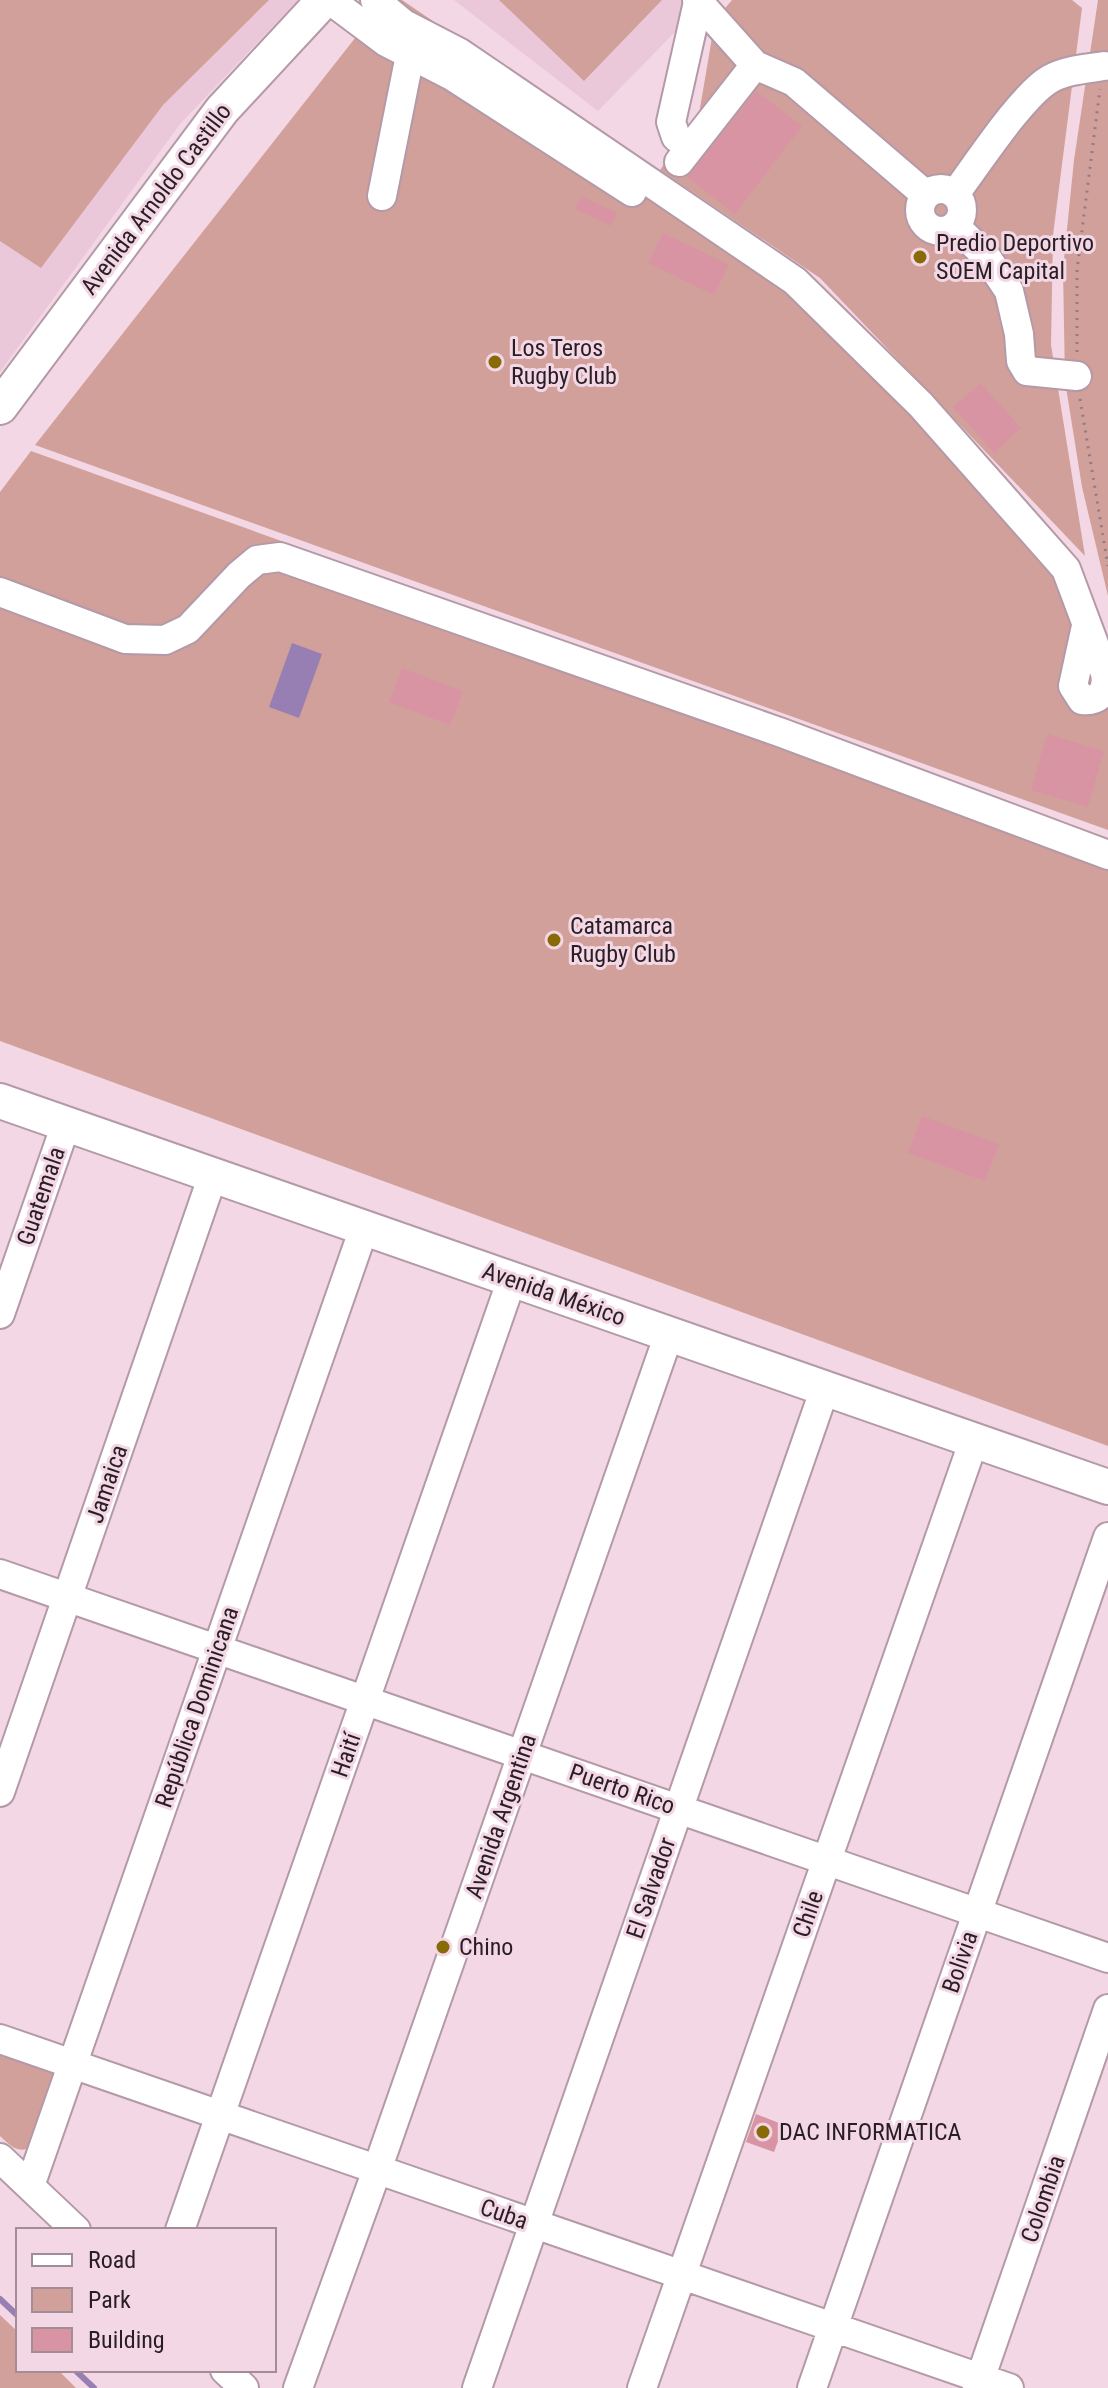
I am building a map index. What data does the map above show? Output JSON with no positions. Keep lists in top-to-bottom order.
{
  "streets": {
    "main road": ["Avenida Arnoldo Castillo", "Avenida México"],
    "street": [
      "Guatemala",
      "Jamaica",
      "República Dominicana",
      "Haití",
      "Puerto Rico",
      "Avenida Argentina",
      "El Salvador",
      "Chile",
      "Bolivia",
      "Colombia",
      "Cuba"
    ]
  },
  "crossings": [
    ["Guatemala", "Avenida México"],
    ["Avenida México", "Jamaica"],
    ["Avenida México", "República Dominicana"],
    ["Avenida México", "Haití"],
    ["Avenida México", "Avenida Argentina"],
    ["Avenida México", "El Salvador"],
    ["Avenida México", "Chile"],
    ["Jamaica", "Puerto Rico"],
    ["República Dominicana", "Puerto Rico"],
    ["República Dominicana", "Cuba"],
    ["Haití", "Puerto Rico"],
    ["Haití", "Cuba"],
    ["Puerto Rico", "Avenida Argentina"],
    ["Puerto Rico", "El Salvador"],
    ["Puerto Rico", "Chile"],
    ["Puerto Rico", "Bolivia"],
    ["Avenida Argentina", "Cuba"],
    ["El Salvador", "Cuba"],
    ["Chile", "Cuba"],
    ["Bolivia", "Cuba"],
    ["Colombia", "Cuba"]
  ],
  "places": [
    "Predio Deportivo SOEM Capital",
    "Los Teros Rugby Club",
    "Catamarca Rugby Club",
    "Chino",
    "DAC INFORMATICA"
  ],
  "legend": ["Road", "Park", "Building"]
}
